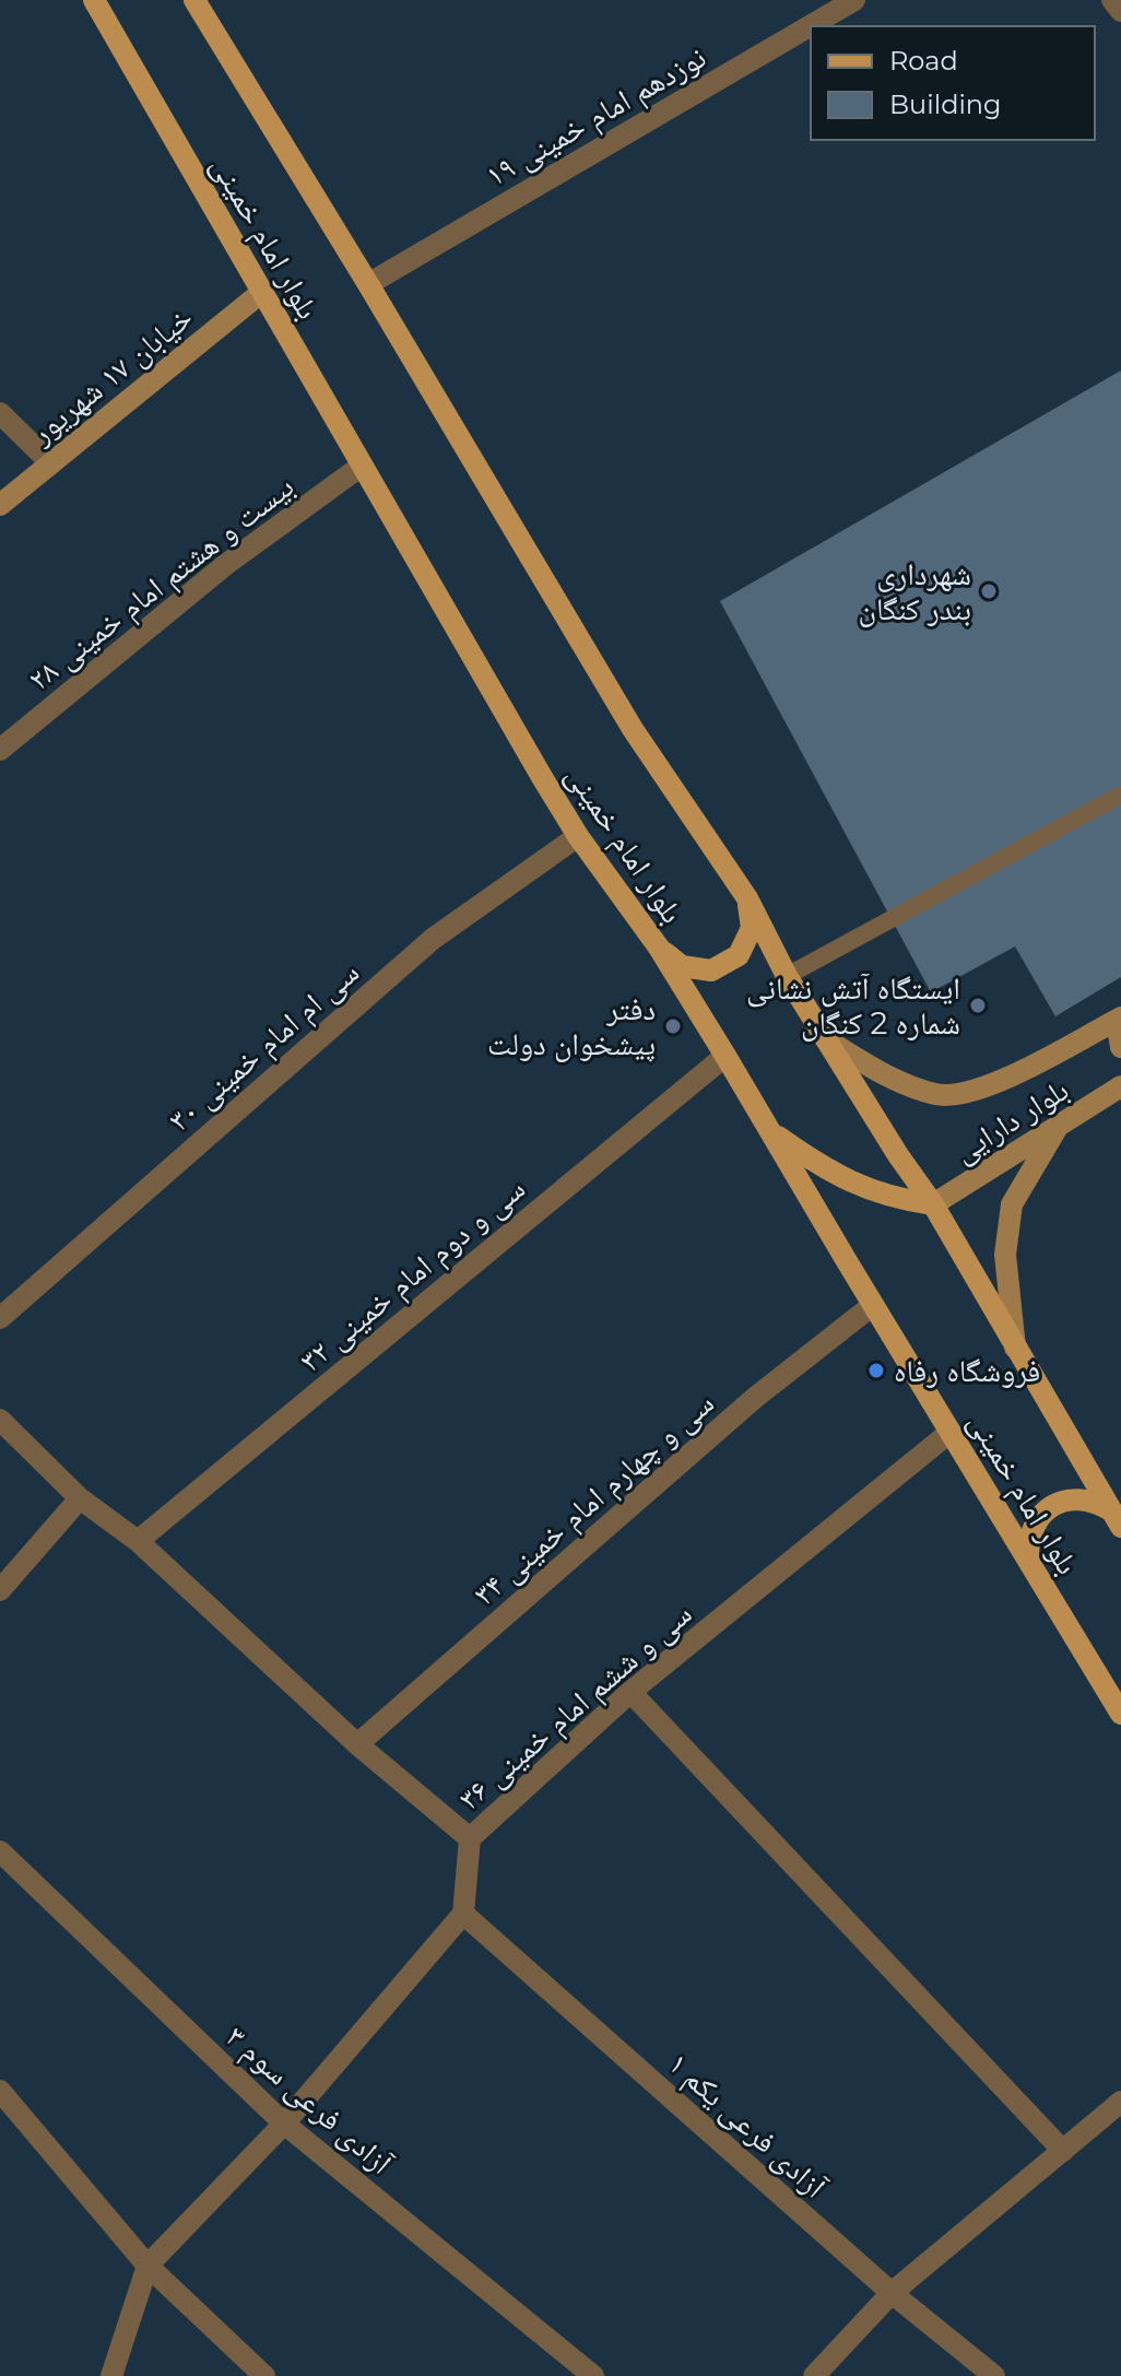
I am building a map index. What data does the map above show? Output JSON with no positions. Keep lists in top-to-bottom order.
{
  "streets": {
    "main road": ["بلوار امام خمینی", "خیابان ۱۷ شهریور", "بلوار دارایی"],
    "street": [
      "نوزدهم امام خمینی ۱۹",
      "بیست و هشتم امام خمینی ۲۸",
      "سی ام امام خمینی ۳۰",
      "سی و دوم امام خمینی ۳۲",
      "سی و چهارم امام خمینی ۳۴",
      "سی و ششم امام خمینی ۳۶",
      "آزادی فرعی سوم ۳",
      "آزادی فرعی یکم ۱"
    ]
  },
  "crossings": [
    ["نوزدهم امام خمینی ۱۹", "بلوار امام خمینی"],
    ["بلوار امام خمینی", "خیابان ۱۷ شهریور"],
    ["بلوار امام خمینی", "بیست و هشتم امام خمینی ۲۸"],
    ["بلوار امام خمینی", "سی ام امام خمینی ۳۰"],
    ["بلوار امام خمینی", "بلوار دارایی"],
    ["بلوار امام خمینی", "سی و دوم امام خمینی ۳۲"],
    ["بلوار امام خمینی", "سی و چهارم امام خمینی ۳۴"],
    ["بلوار امام خمینی", "سی و ششم امام خمینی ۳۶"],
    ["سی و ششم امام خمینی ۳۶", "آزادی فرعی یکم ۱"]
  ],
  "places": [
    "شهرداری بندر کنگان",
    "ایستگاه آتش نشانی شماره 2 کنگان",
    "دفتر پیشخوان دولت",
    "فروشگاه رفاه"
  ],
  "legend": ["Road", "Building"]
}
